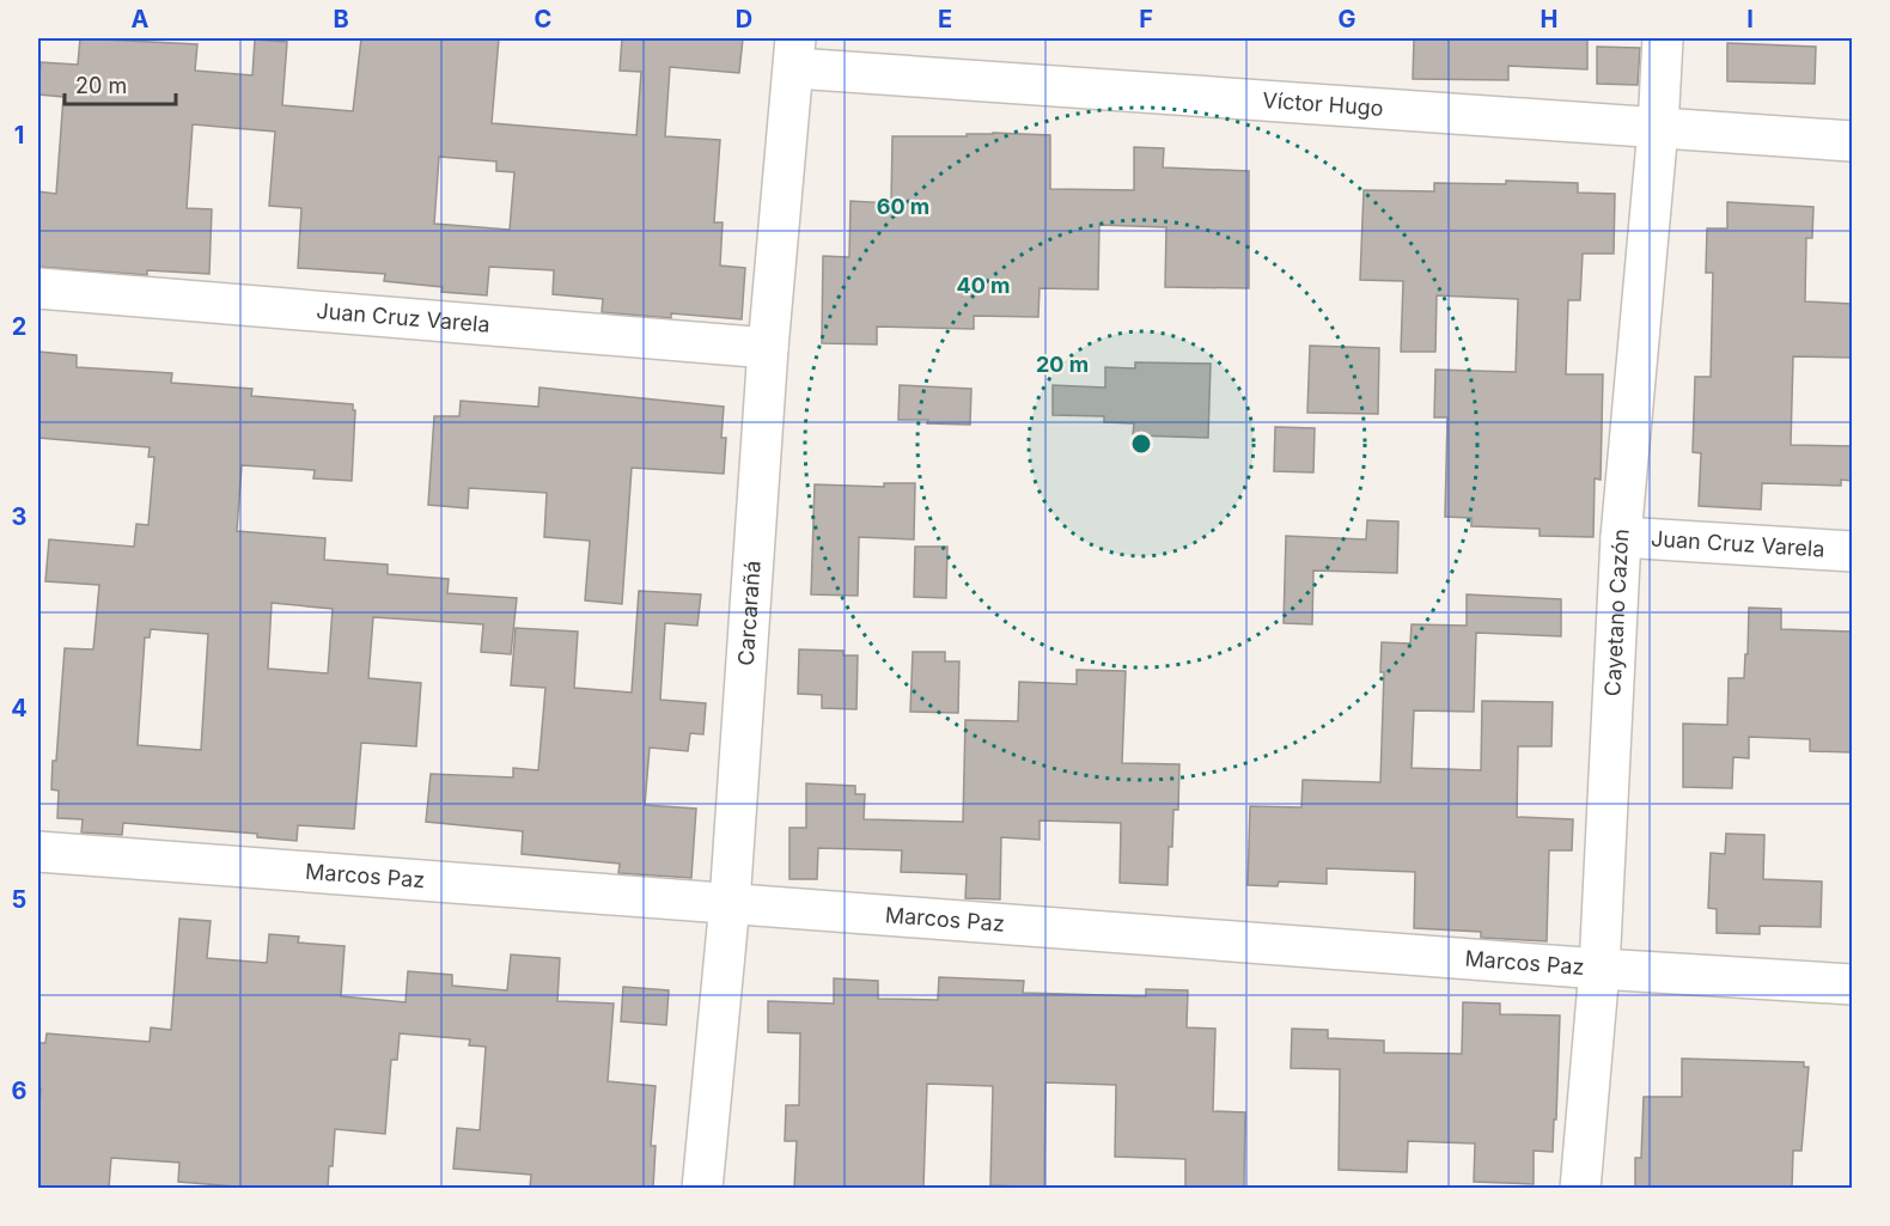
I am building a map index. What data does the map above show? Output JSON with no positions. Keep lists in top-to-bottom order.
{
  "streets": {
    "street": [
      "Víctor Hugo",
      "Juan Cruz Varela",
      "Cayetano Cazón",
      "Carcarañá",
      "Marcos Paz"
    ]
  },
  "crossings": [
    ["Víctor Hugo", "Cayetano Cazón"],
    ["Víctor Hugo", "Carcarañá"],
    ["Juan Cruz Varela", "Cayetano Cazón"],
    ["Juan Cruz Varela", "Carcarañá"],
    ["Cayetano Cazón", "Marcos Paz"],
    ["Carcarañá", "Marcos Paz"]
  ],
  "scale_bar": "20 m",
  "grid": {
    "columns": [
      "A",
      "B",
      "C",
      "D",
      "E",
      "F",
      "G",
      "H",
      "I"
    ],
    "rows": [
      "1",
      "2",
      "3",
      "4",
      "5",
      "6"
    ]
  },
  "rings": ["60 m", "40 m", "20 m"]
}
